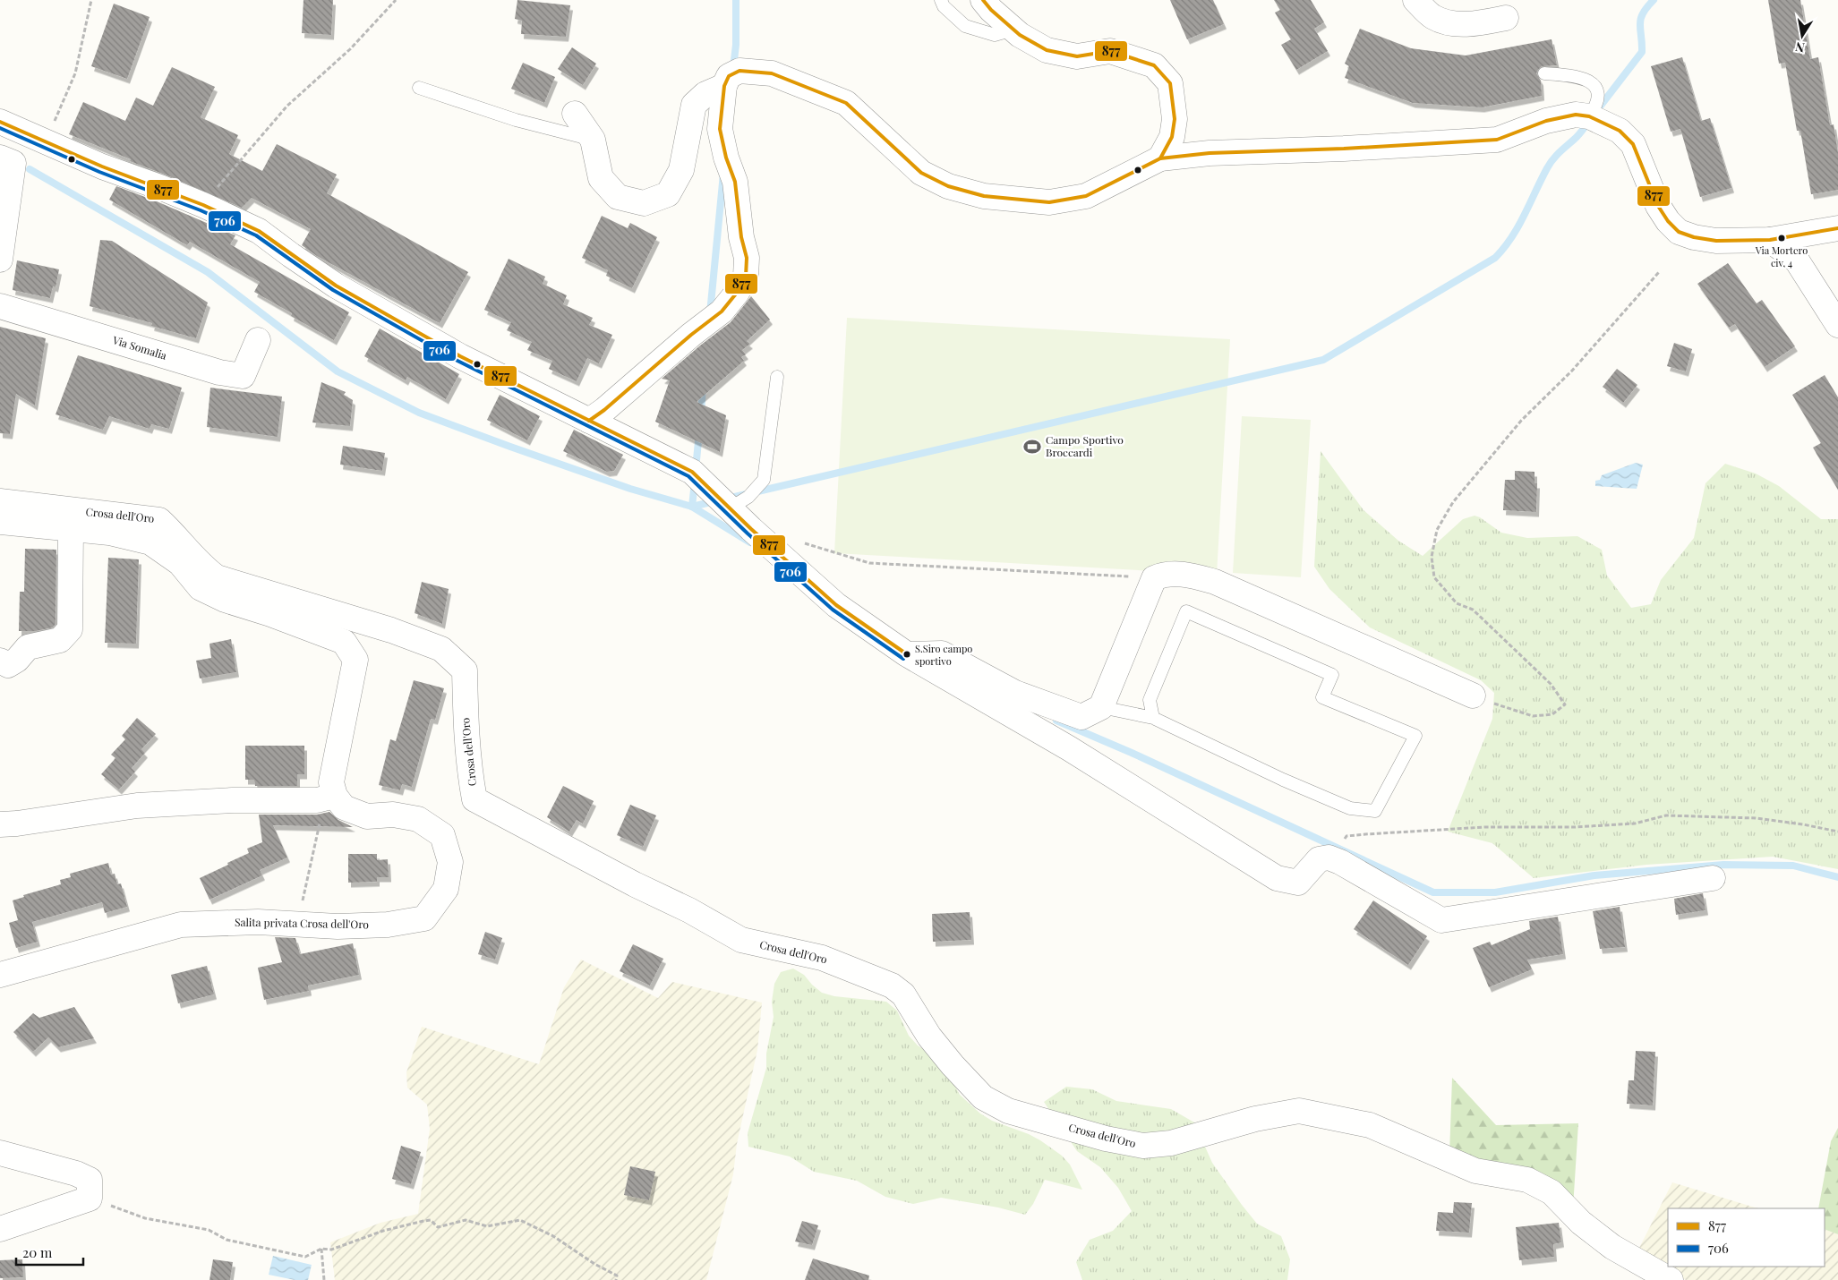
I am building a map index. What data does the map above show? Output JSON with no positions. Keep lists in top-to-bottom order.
{
  "streets": {
    "street": ["Via Somalia", "Crosa dell'Oro", "Salita privata Crosa dell'Oro"]
  },
  "places": {
    "other": ["Via Mortero civ. 4", "S.Siro campo sportivo"],
    "sports": ["Campo Sportivo Broccardi"]
  },
  "lines": ["transit line 877", "transit line 706"],
  "legend": ["877", "706"],
  "scale_bar": "20 m",
  "north": "bottom"
}
